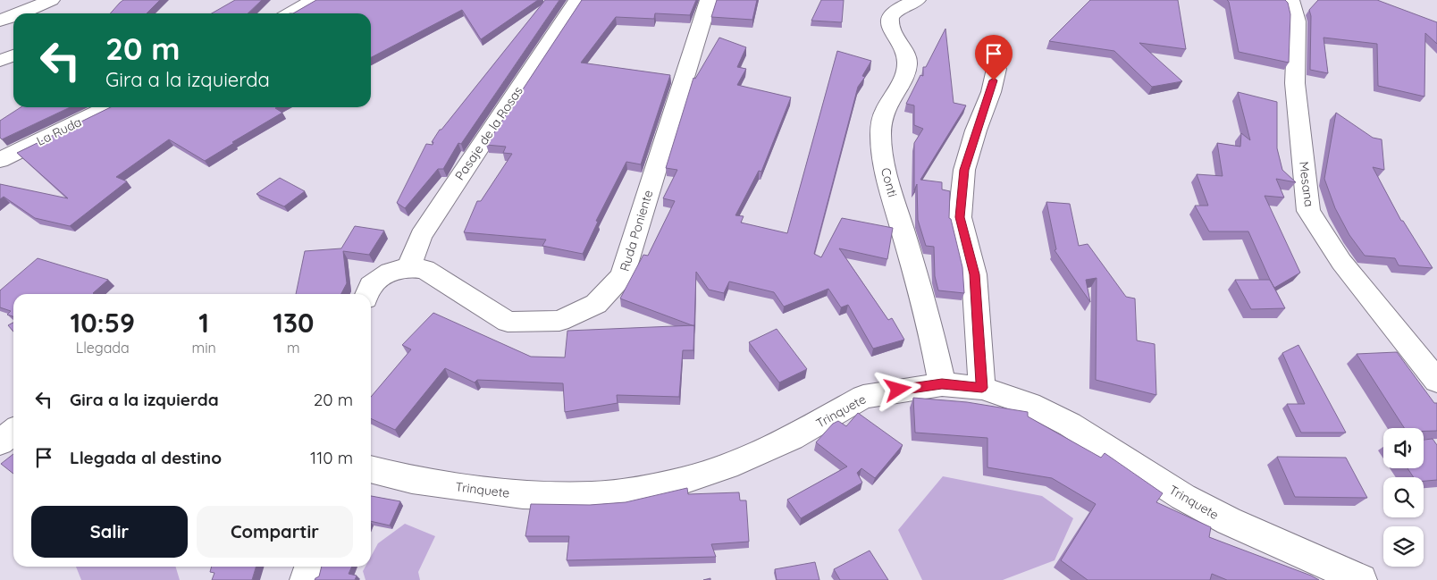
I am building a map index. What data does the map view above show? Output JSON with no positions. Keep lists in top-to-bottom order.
{
  "streets": {
    "street": [
      "La Ruda",
      "Pasaje de la Rosas",
      "Conti",
      "Mesana",
      "Ruda Poniente",
      "Trinquete"
    ]
  },
  "crossings": [
    ["Pasaje de la Rosas", "Ruda Poniente"],
    ["Conti", "Trinquete"]
  ],
  "page": {
    "turn": ["20 m", "Gira a la izquierda"],
    "eta": [
      "10:59",
      "Llegada",
      "1",
      "min",
      "130",
      "m"
    ],
    "list": [
      {
        "name": "Gira a la izquierda",
        "value": "20 m"
      },
      {
        "name": "Llegada al destino",
        "value": "110 m"
      }
    ],
    "buttons": ["Salir", "Compartir"]
  }
}
